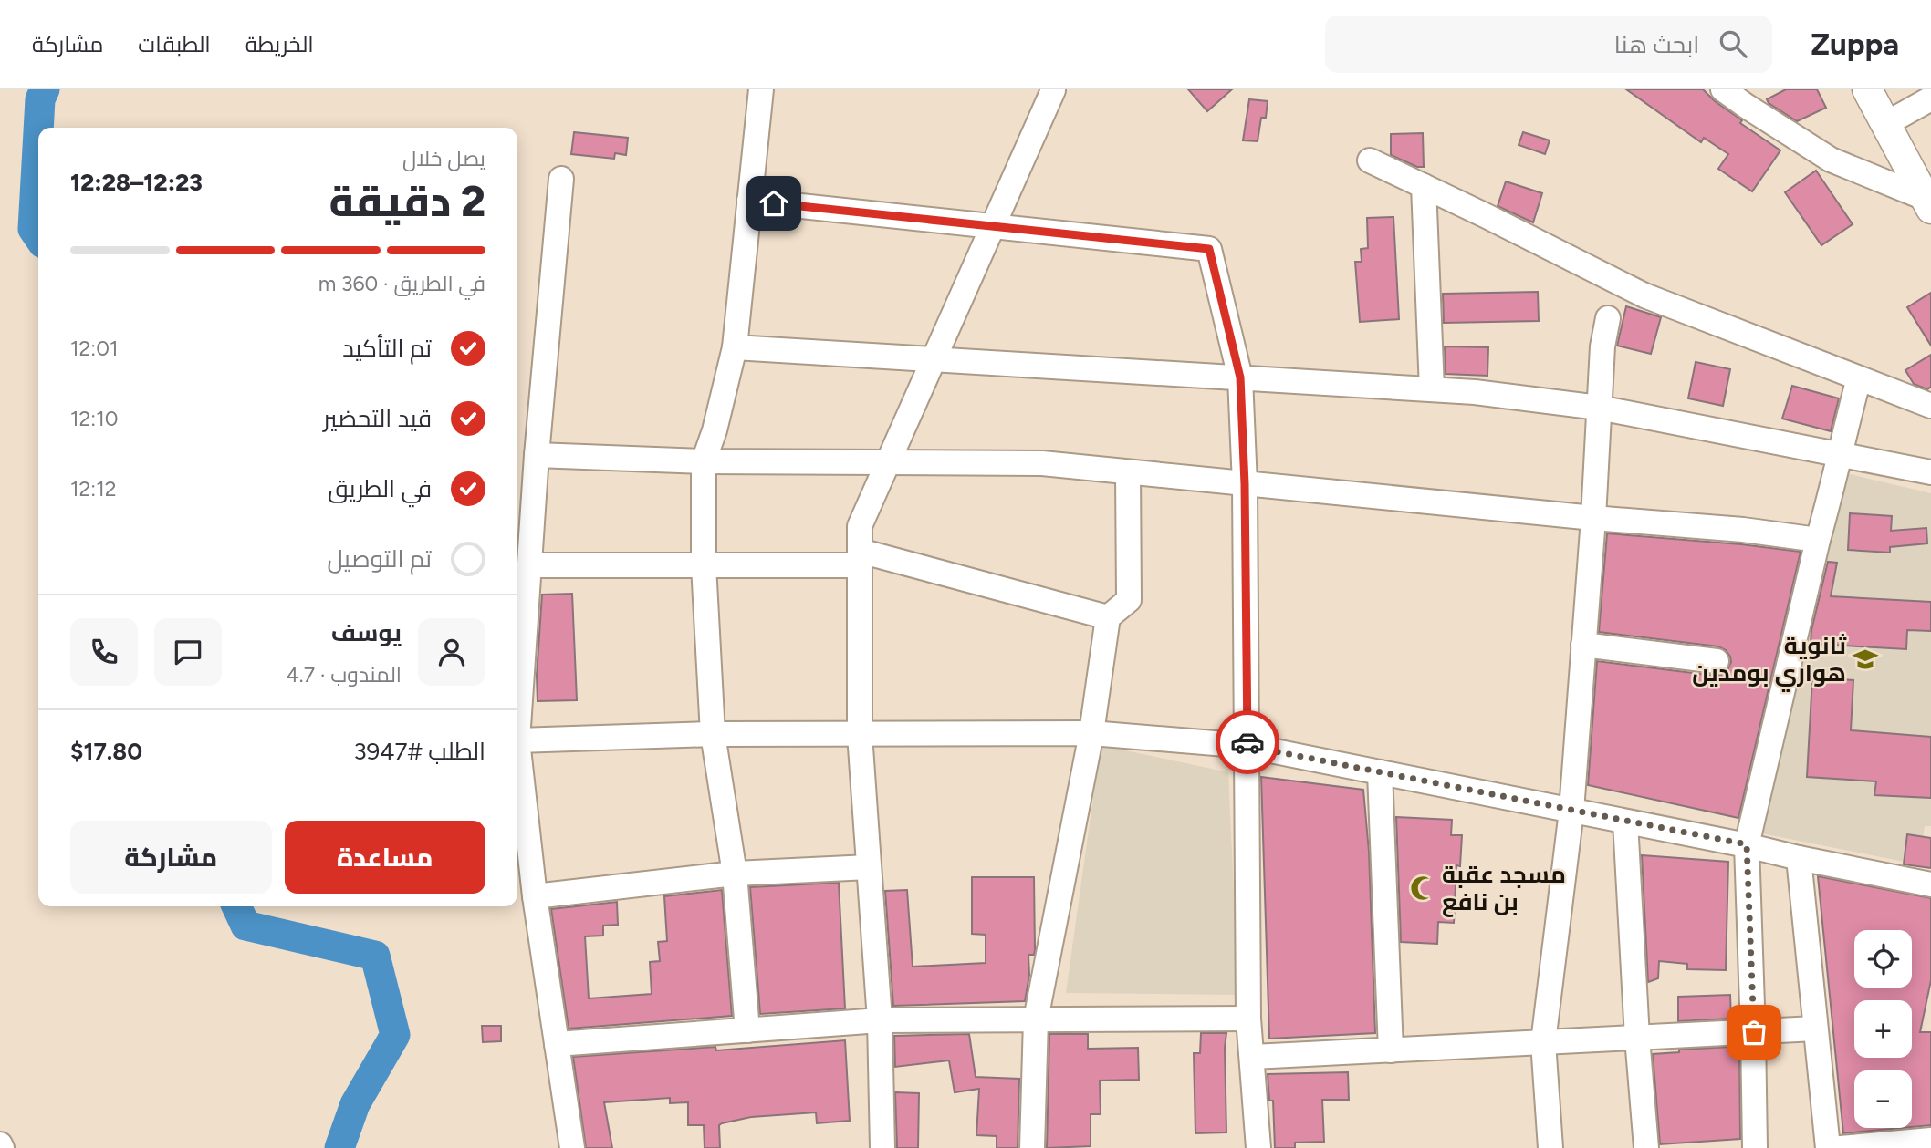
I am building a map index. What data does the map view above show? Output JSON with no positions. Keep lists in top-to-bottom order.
{
  "places": {
    "school or university": ["ثانوية هواري بومدين"],
    "mosque": ["مسجد عقبة بن نافع"]
  },
  "page": {
    "header": "Zuppa",
    "search": "ابحث هنا",
    "nav": ["الخريطة", "الطبقات", "مشاركة"],
    "heading": ["2 دقيقة", "يصل خلال", "12:23–12:28"],
    "panel": [
      "يوسف",
      "المندوب · 4.7",
      "الطلب #3947",
      "$17.80"
    ],
    "bar": "في الطريق · 360 m",
    "list": [
      ["تم التأكيد", "12:01"],
      ["قيد التحضير", "12:10"],
      ["في الطريق", "12:12"],
      "تم التوصيل"
    ],
    "buttons": ["مساعدة", "مشاركة"],
    "map_buttons": ["+", "−"]
  }
}
